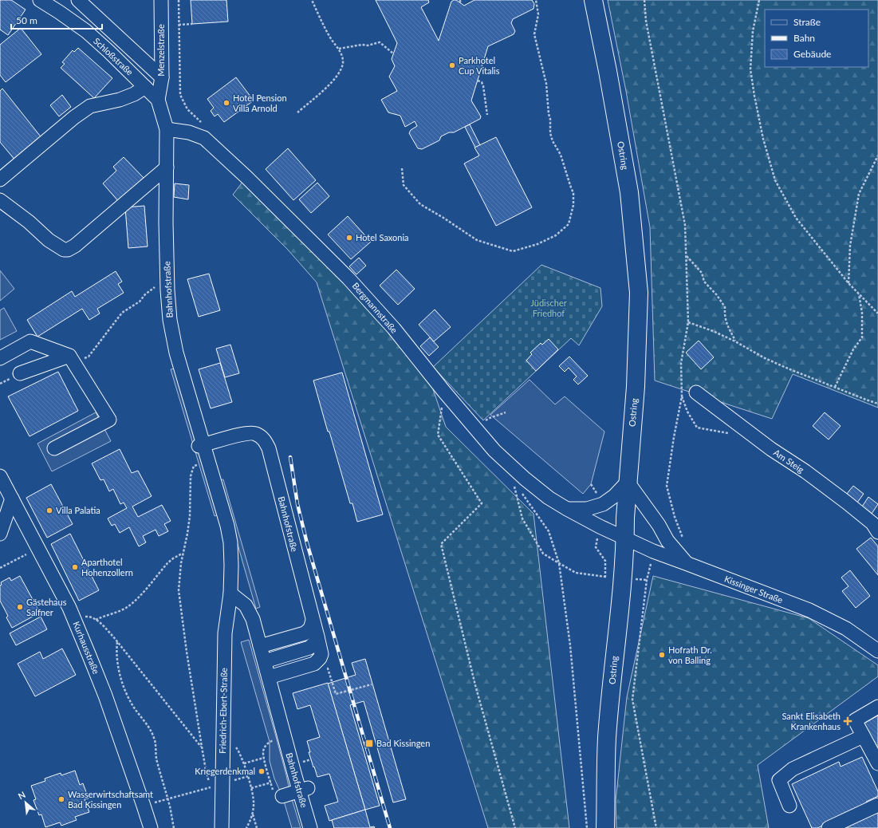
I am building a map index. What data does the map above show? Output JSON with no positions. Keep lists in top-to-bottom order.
{
  "streets": {
    "main road": ["Ostring"],
    "street": [
      "Menzelstraße",
      "Schloßstraße",
      "Bahnhofstraße",
      "Bergmannstraße",
      "Am Steig",
      "Kissinger Straße",
      "Kurhausstraße",
      "Friedrich-Ebert-Straße"
    ]
  },
  "crossings": [
    ["Menzelstraße", "Schloßstraße"],
    ["Schloßstraße", "Bahnhofstraße"],
    ["Schloßstraße", "Bergmannstraße"],
    ["Ostring", "Bergmannstraße"],
    ["Ostring", "Kissinger Straße"],
    ["Bahnhofstraße", "Bergmannstraße"],
    ["Bahnhofstraße", "Friedrich-Ebert-Straße"],
    ["Bergmannstraße", "Kissinger Straße"]
  ],
  "parks": ["Jüdischer Friedhof"],
  "places": {
    "other": [
      "Parkhotel Cup Vitalis",
      "Hotel Pension Villa Arnold",
      "Hotel Saxonia",
      "Villa Palatia",
      "Aparthotel Hohenzollern",
      "Gästehaus Salfner",
      "Hofrath Dr. von Balling",
      "Kriegerdenkmal",
      "Wasserwirtschaftsamt Bad Kissingen"
    ],
    "health": ["Sankt Elisabeth Krankenhaus"],
    "transit": ["Bad Kissingen"]
  },
  "legend": ["Straße", "Bahn", "Gebäude"],
  "scale_bar": "50 m",
  "north": "top left"
}
